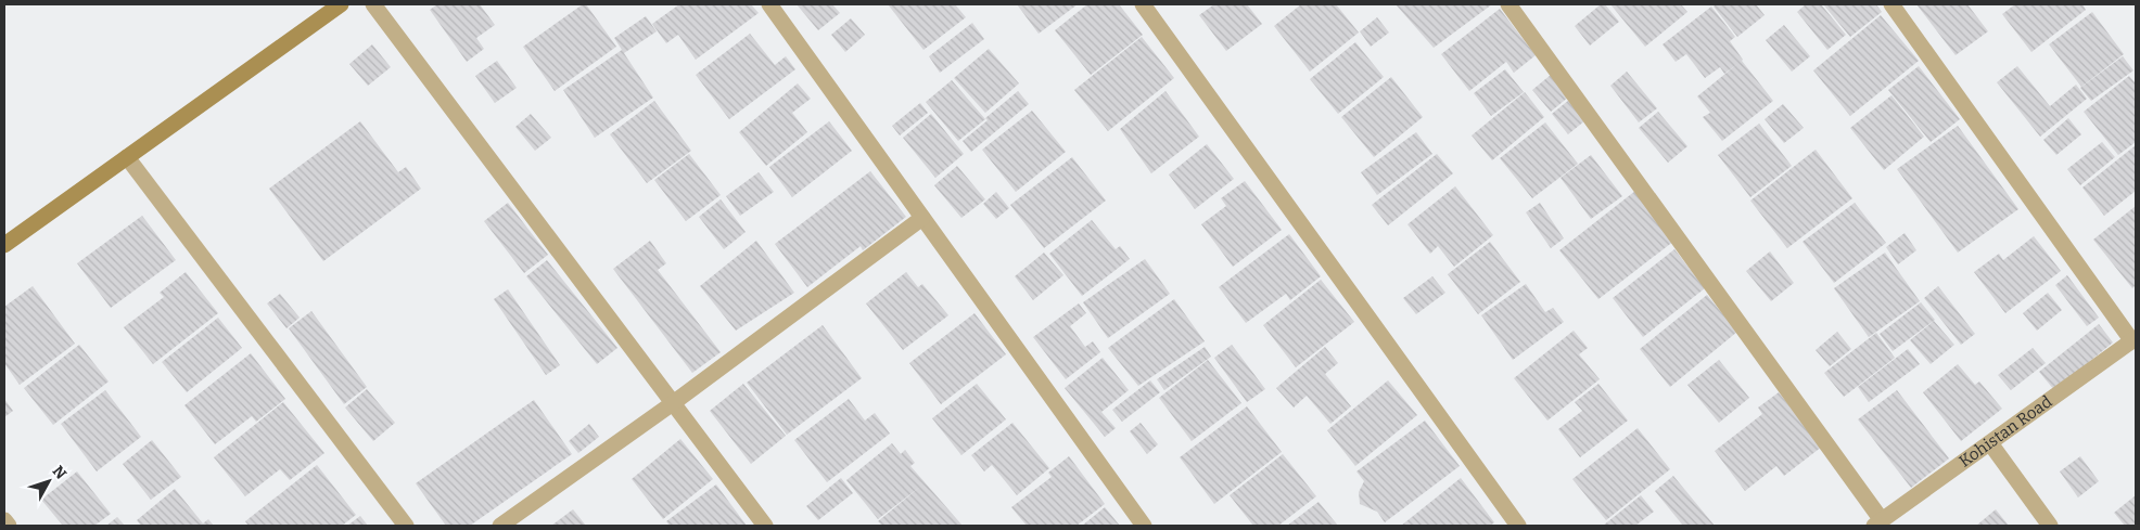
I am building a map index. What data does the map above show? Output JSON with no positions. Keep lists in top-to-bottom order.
{
  "streets": {
    "street": ["Kohistan Road"]
  },
  "north": "top right"
}
